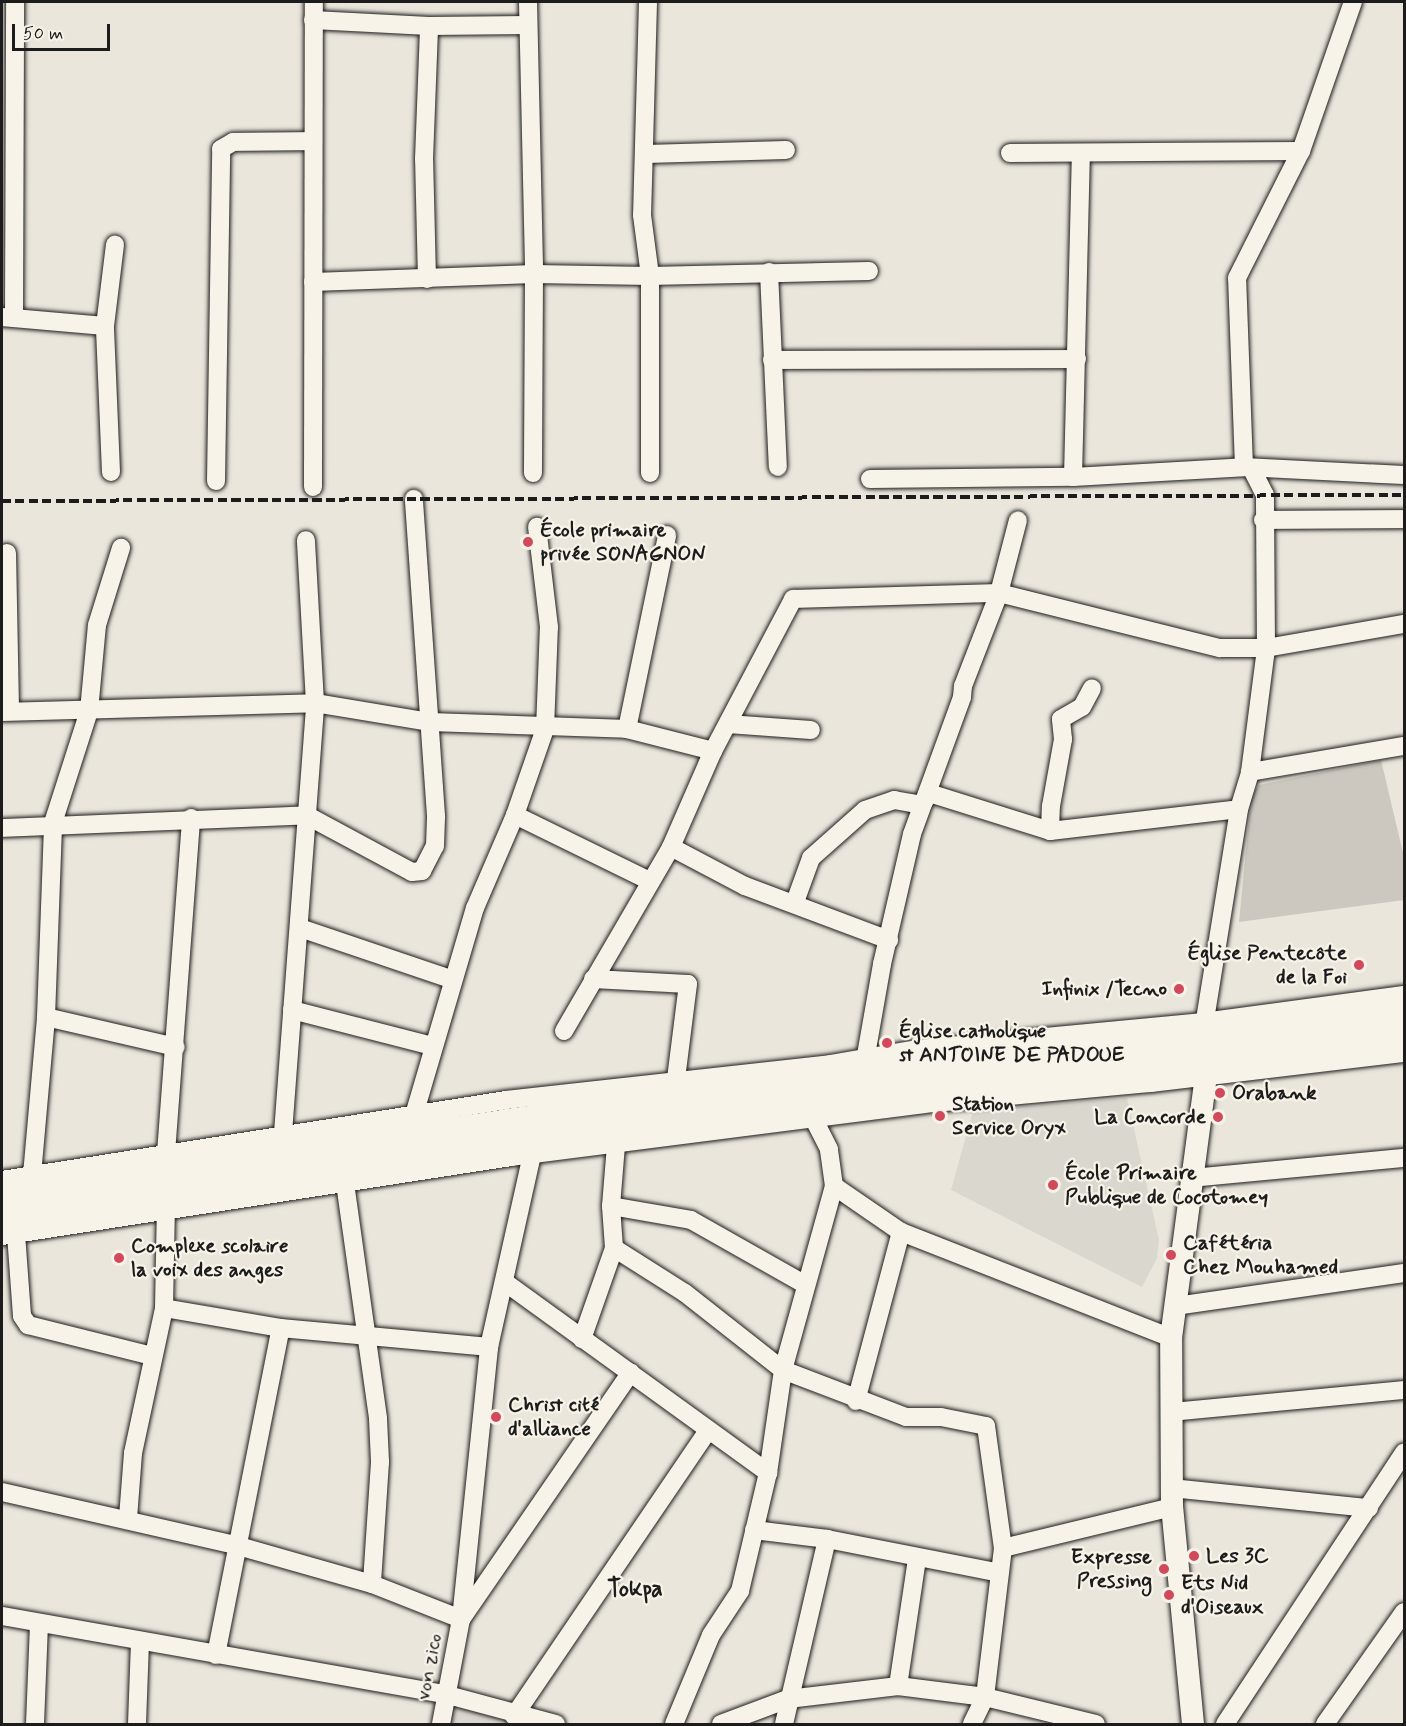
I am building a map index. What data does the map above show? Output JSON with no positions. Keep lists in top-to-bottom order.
{
  "streets": {
    "street": ["von zico"]
  },
  "districts": ["Tokpa"],
  "places": [
    "École primaire privée SONAGNON",
    "Église Pentecôte de la Foi",
    "Infinix /Tecno",
    "Église catholique st ANTOINE DE PADOUE",
    "Orabank",
    "Station Service Oryx",
    "La Concorde",
    "École Primaire Publique de Cocotomey",
    "Cafétéria Chez Mouhamed",
    "Complexe scolaire la voix des anges",
    "Christ cité d'alliance",
    "Les 3C",
    "Expresse Pressing",
    "Ets Nid d'Oiseaux"
  ],
  "scale_bar": "50 m"
}
